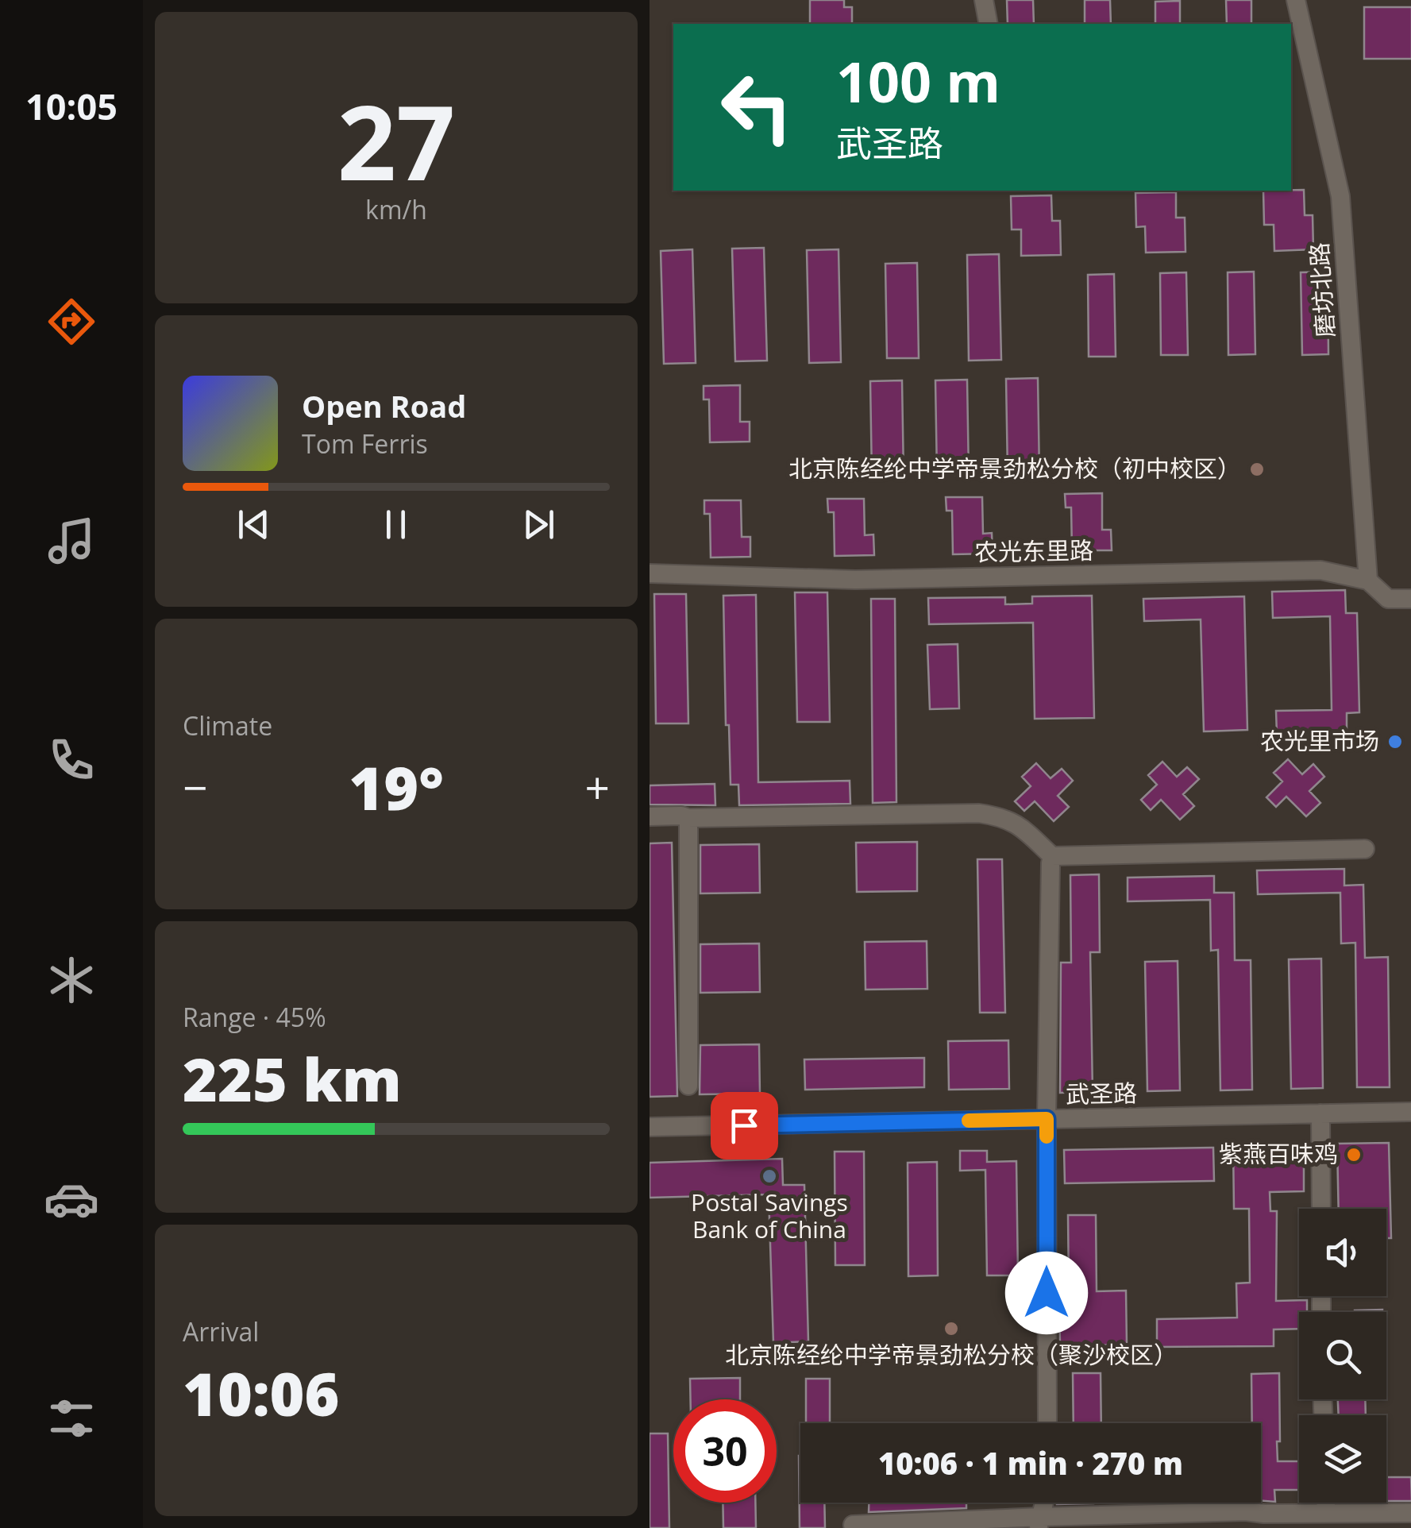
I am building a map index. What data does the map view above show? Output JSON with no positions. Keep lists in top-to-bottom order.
{
  "streets": {
    "street": ["磨坊北路", "农光东里路", "武圣路"]
  },
  "crossings": [
    ["磨坊北路", "农光东里路"]
  ],
  "places": [
    "北京陈经纶中学帝景劲松分校（初中校区）",
    "农光里市场",
    "紫燕百味鸡",
    "Postal Savings Bank of China",
    "北京陈经纶中学帝景劲松分校（聚沙校区）"
  ],
  "page": {
    "tabs": "10:05",
    "tile": [
      ["27", "km/h"],
      "Climate",
      ["Range · 45%", "225 km"],
      ["Arrival", "10:06"]
    ],
    "turn": ["100 m", "武圣路"],
    "song": ["Open Road", "Tom Ferris"],
    "heat": ["−", "19°", "+"],
    "limit": "30",
    "trip": "10:06 · 1 min · 270 m"
  }
}
